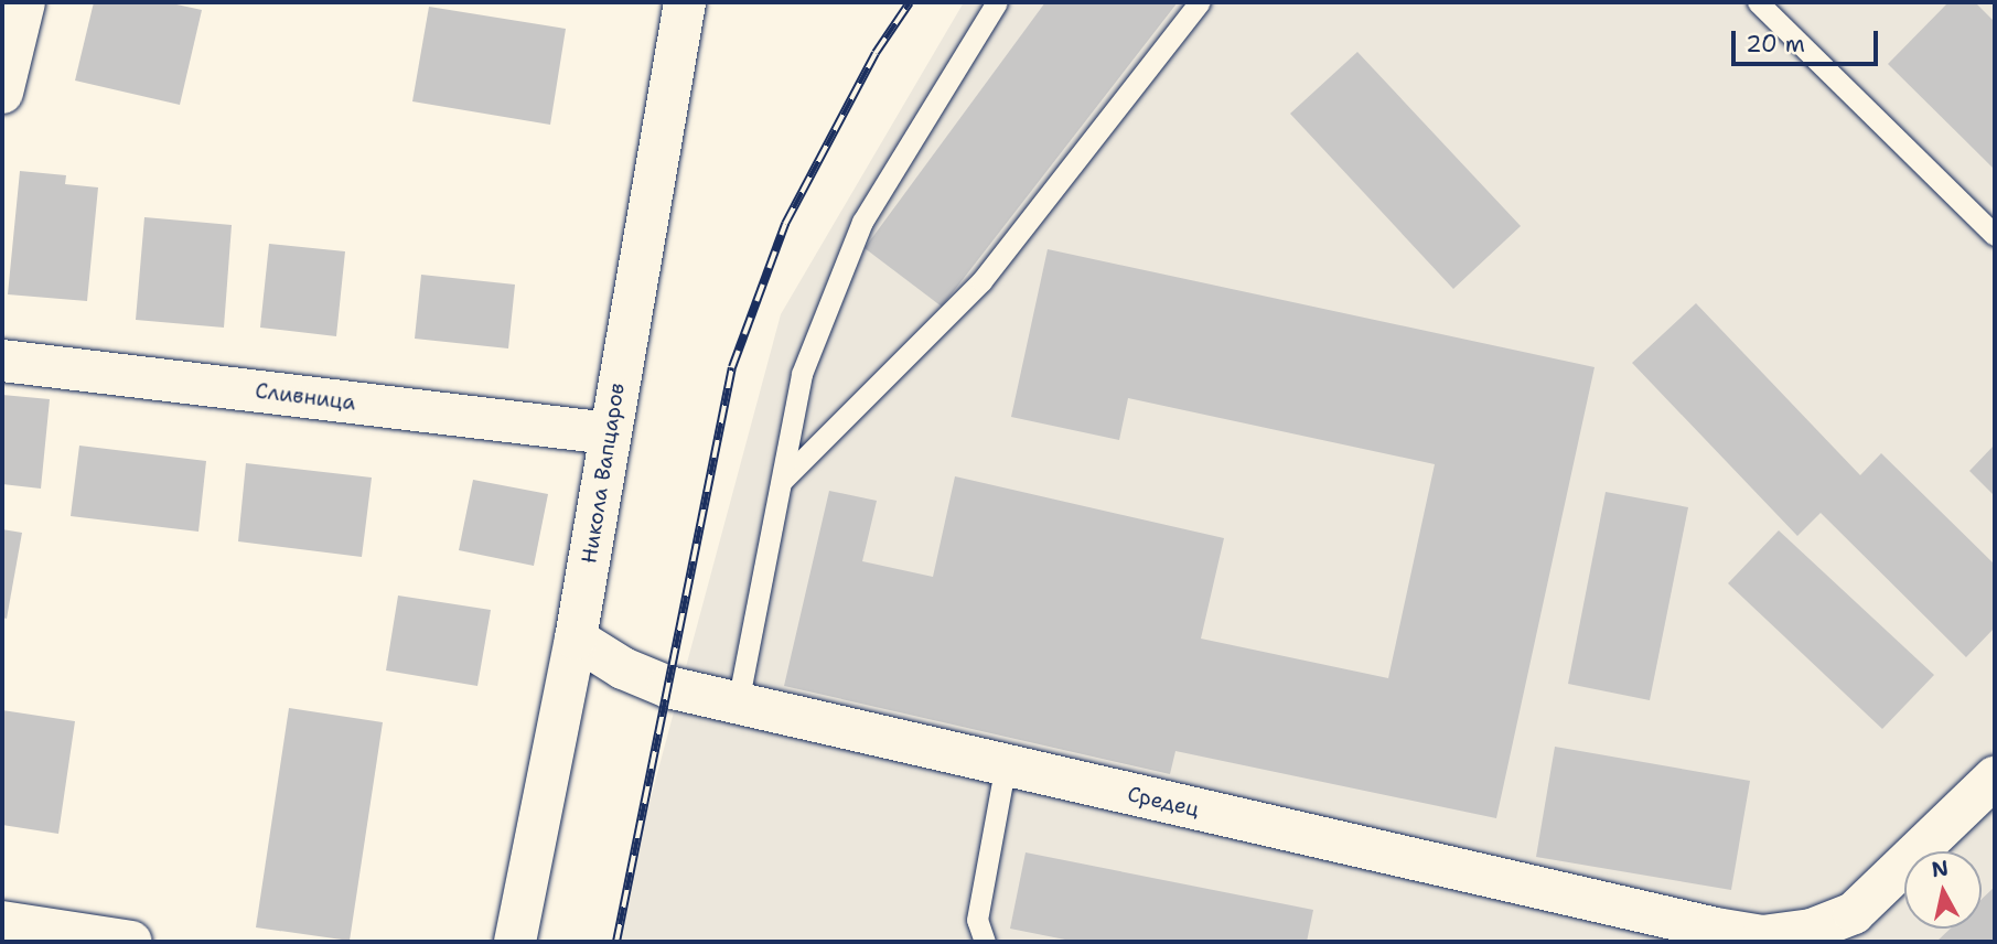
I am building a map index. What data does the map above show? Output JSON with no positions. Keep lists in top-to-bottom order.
{
  "streets": {
    "street": ["Сливница", "Никола Вапцаров", "Средец"]
  },
  "crossings": [
    ["Сливница", "Никола Вапцаров"],
    ["Никола Вапцаров", "Средец"]
  ],
  "scale_bar": "20 m",
  "north": "top"
}
